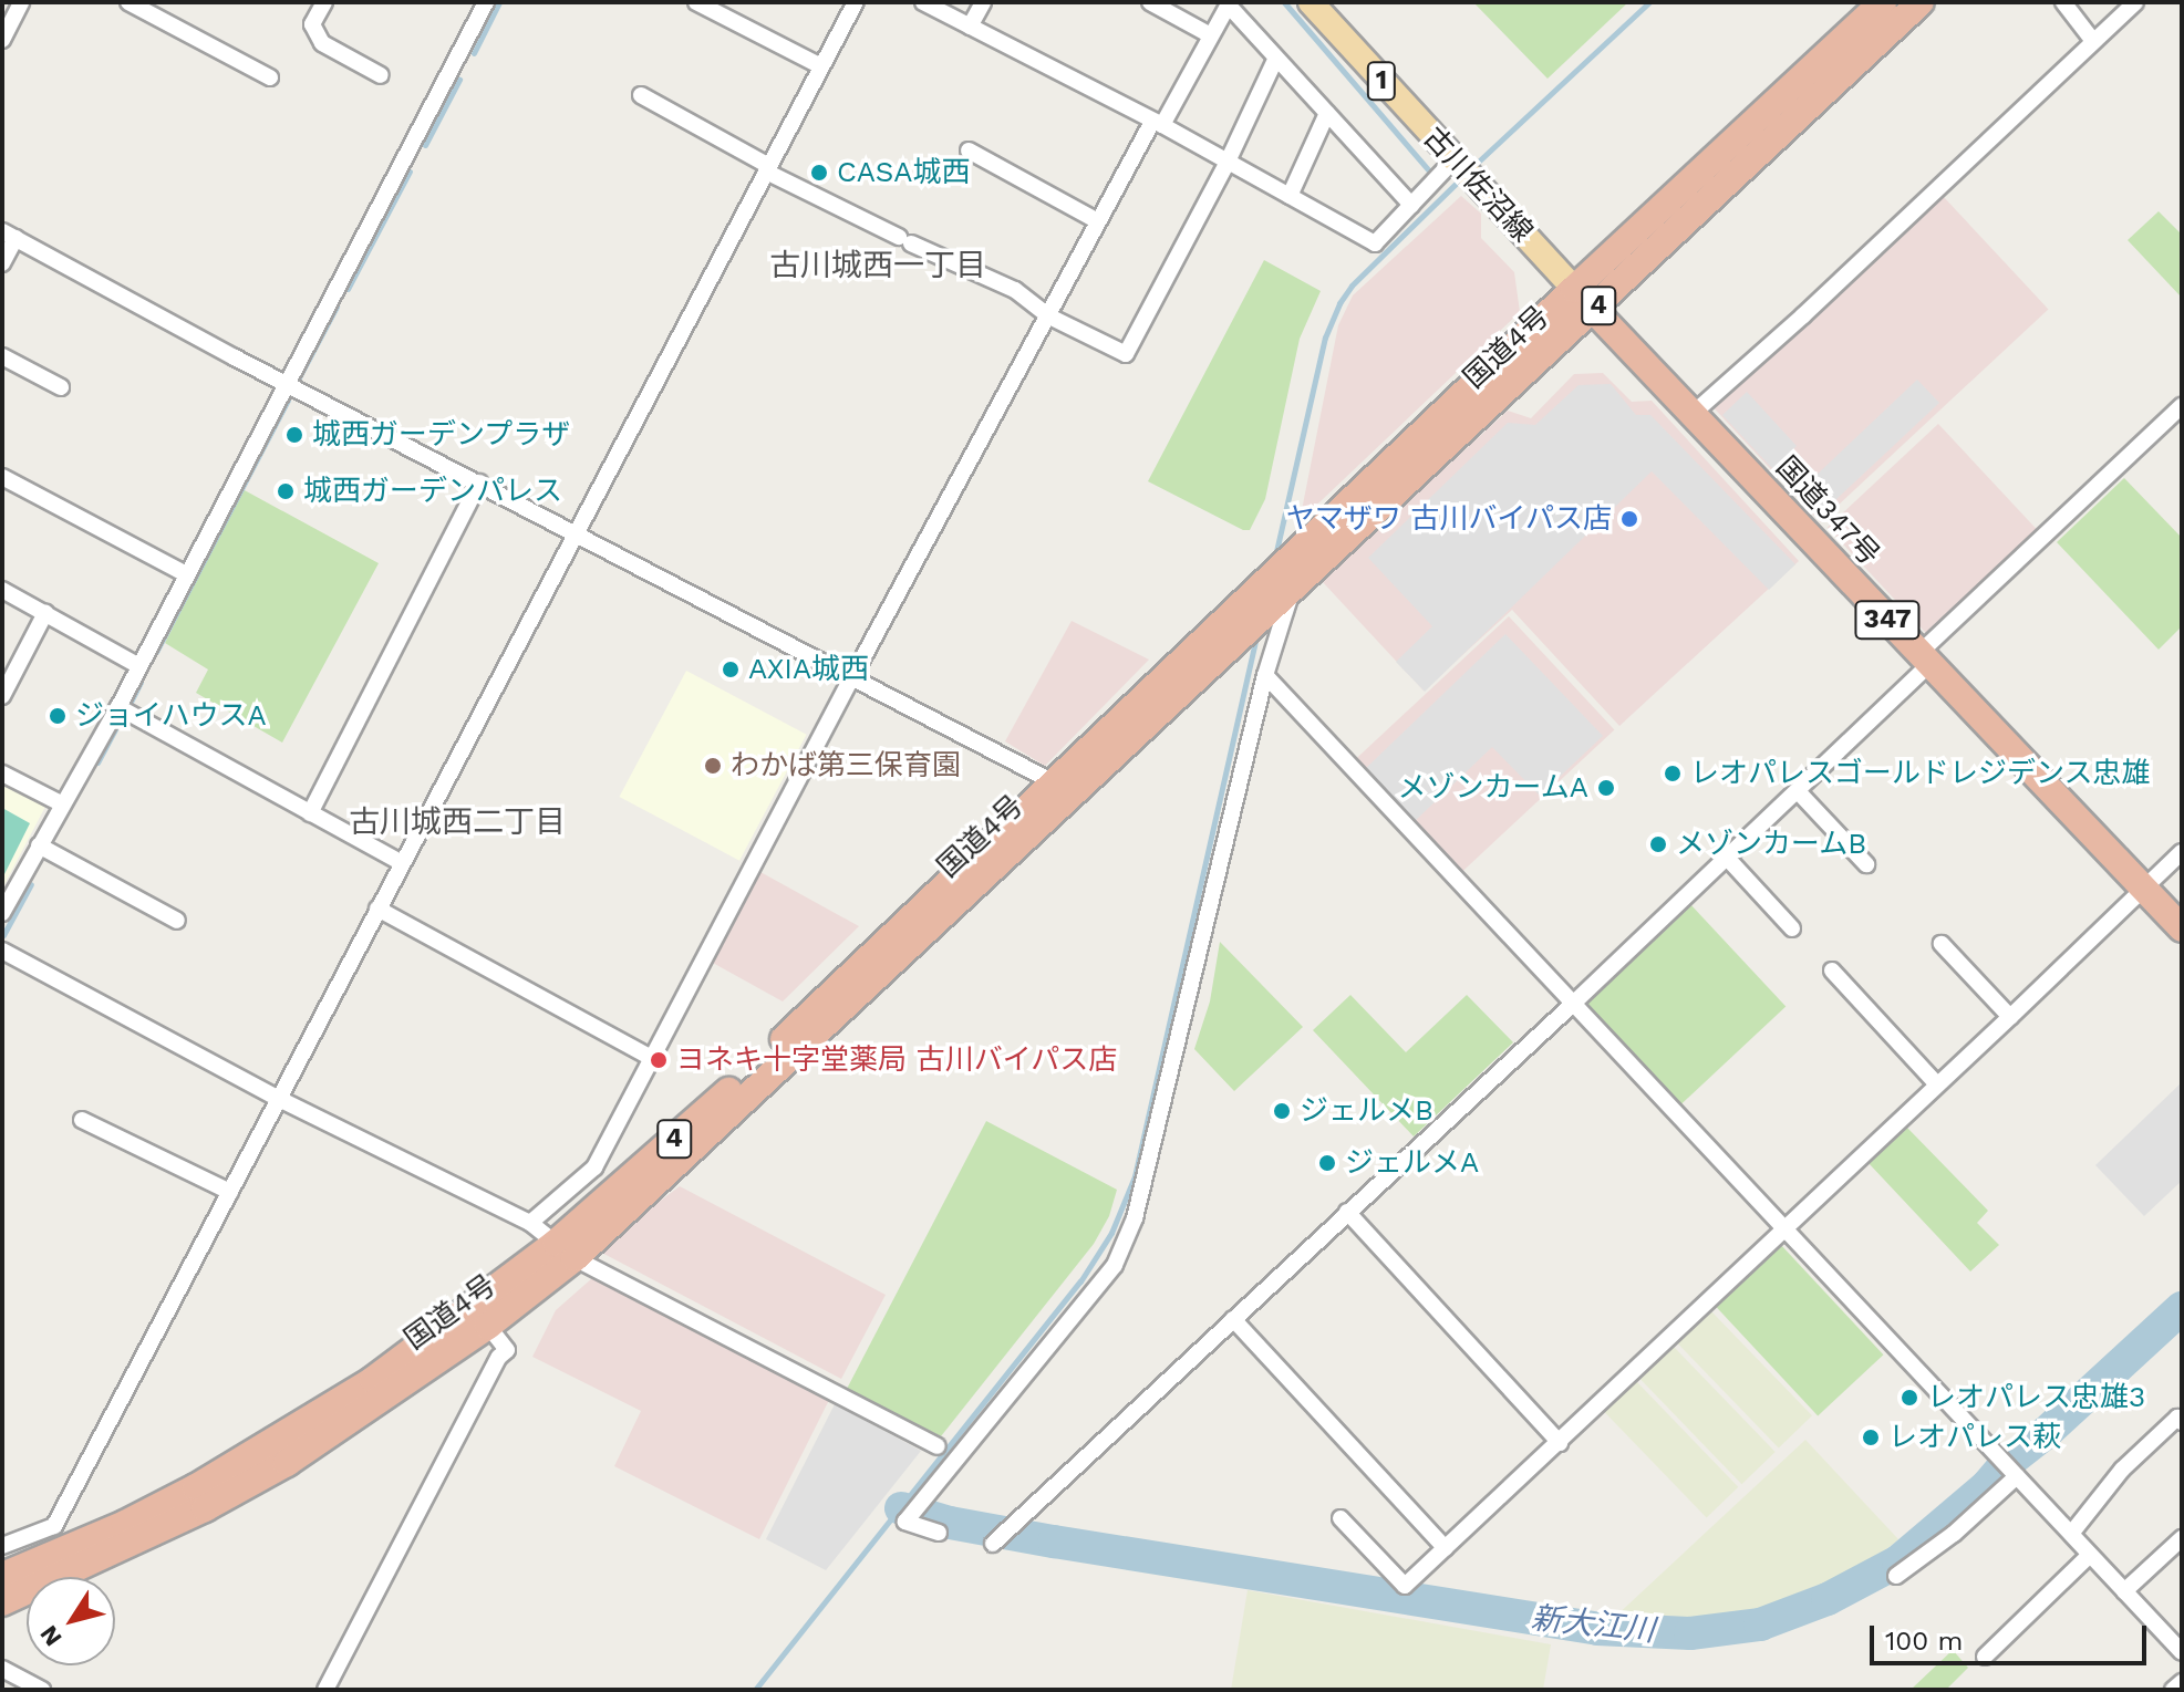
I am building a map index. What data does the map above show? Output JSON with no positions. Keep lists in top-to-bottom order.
{
  "streets": {
    "highway": [
      "4",
      "国道4号",
      "国道347号",
      "347"
    ],
    "main road": ["1", "古川佐沼線"]
  },
  "crossings": [
    ["古川佐沼線", "国道4号"],
    ["古川佐沼線", "国道347号"],
    ["国道4号", "国道347号"]
  ],
  "districts": ["古川城西一丁目", "古川城西二丁目"],
  "water": ["新大江川"],
  "places": [
    "CASA城西",
    "城西ガーデンプラザ",
    "城西ガーデンパレス",
    "ヤマザワ 古川バイパス店",
    "AXIA城西",
    "ジョイハウスA",
    "わかば第三保育園",
    "レオパレスゴールドレジデンス忠雄",
    "メゾンカームA",
    "メゾンカームB",
    "ヨネキ十字堂薬局 古川バイパス店",
    "ジェルメB",
    "ジェルメA",
    "レオパレス忠雄3",
    "レオパレス萩"
  ],
  "scale_bar": "100 m",
  "north": "bottom left"
}
